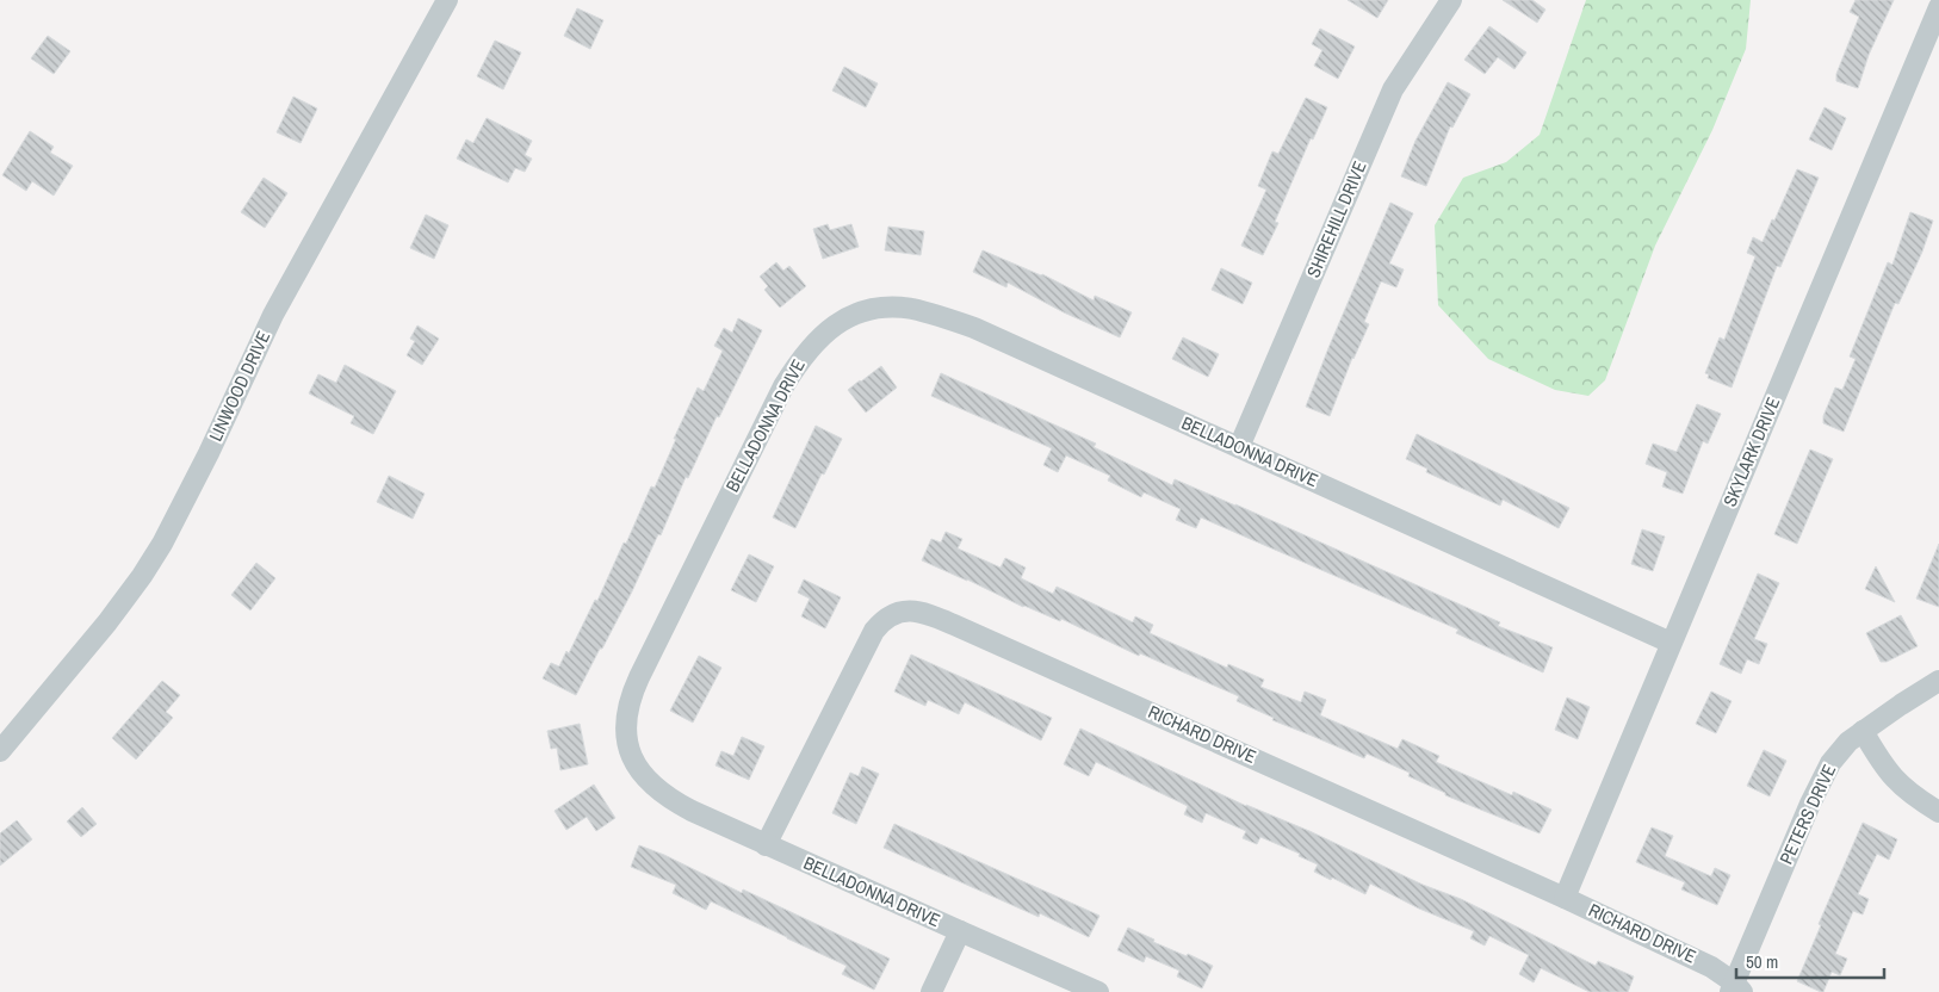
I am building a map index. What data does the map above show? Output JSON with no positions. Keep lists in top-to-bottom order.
{
  "streets": {
    "street": [
      "SHIREHILL DRIVE",
      "LINWOOD DRIVE",
      "BELLADONNA DRIVE",
      "SKYLARK DRIVE",
      "RICHARD DRIVE",
      "PETERS DRIVE"
    ]
  },
  "crossings": [
    ["SHIREHILL DRIVE", "BELLADONNA DRIVE"],
    ["BELLADONNA DRIVE", "SKYLARK DRIVE"],
    ["BELLADONNA DRIVE", "RICHARD DRIVE"],
    ["SKYLARK DRIVE", "RICHARD DRIVE"],
    ["RICHARD DRIVE", "PETERS DRIVE"]
  ],
  "scale_bar": "50 m"
}
